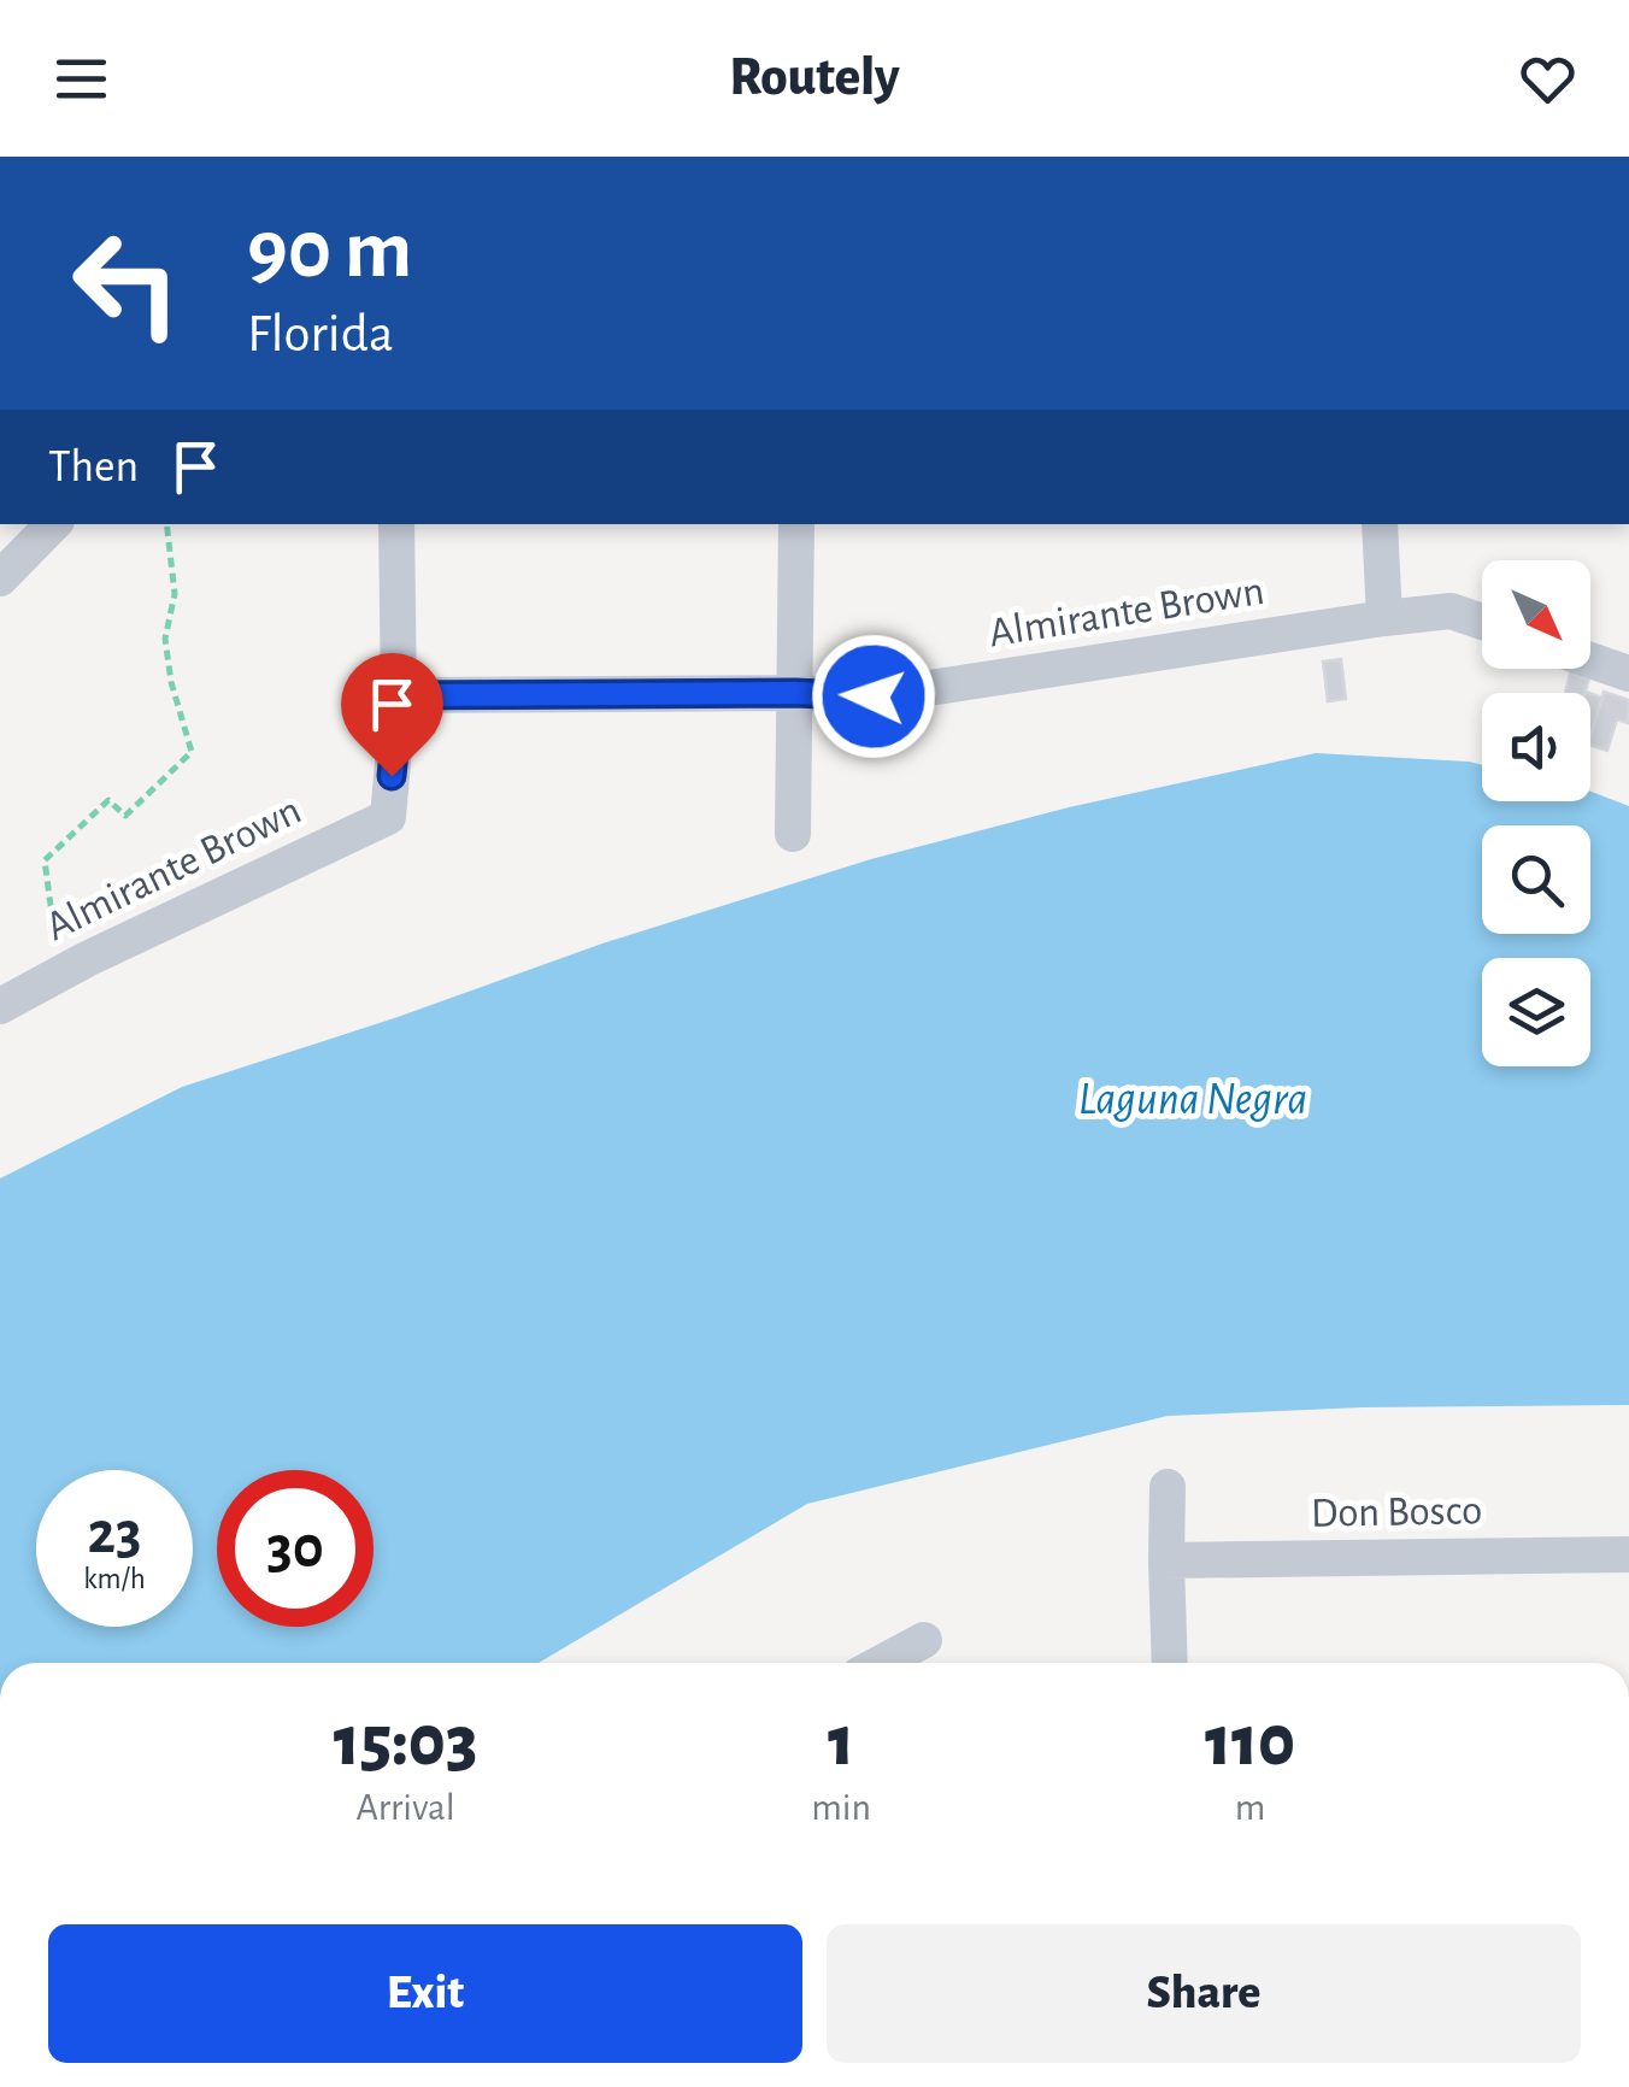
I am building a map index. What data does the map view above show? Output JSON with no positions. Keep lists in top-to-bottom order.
{
  "streets": {
    "street": ["Almirante Brown", "Don Bosco"]
  },
  "water": ["Laguna Negra"],
  "north": "bottom right",
  "page": {
    "header": "Routely",
    "turn": ["90 m", "Florida"],
    "then": "Then",
    "speed": "23 km/h",
    "limit": "30",
    "eta": [
      "15:03",
      "Arrival",
      "1",
      "min",
      "110",
      "m"
    ],
    "buttons": ["Exit", "Share"]
  }
}
